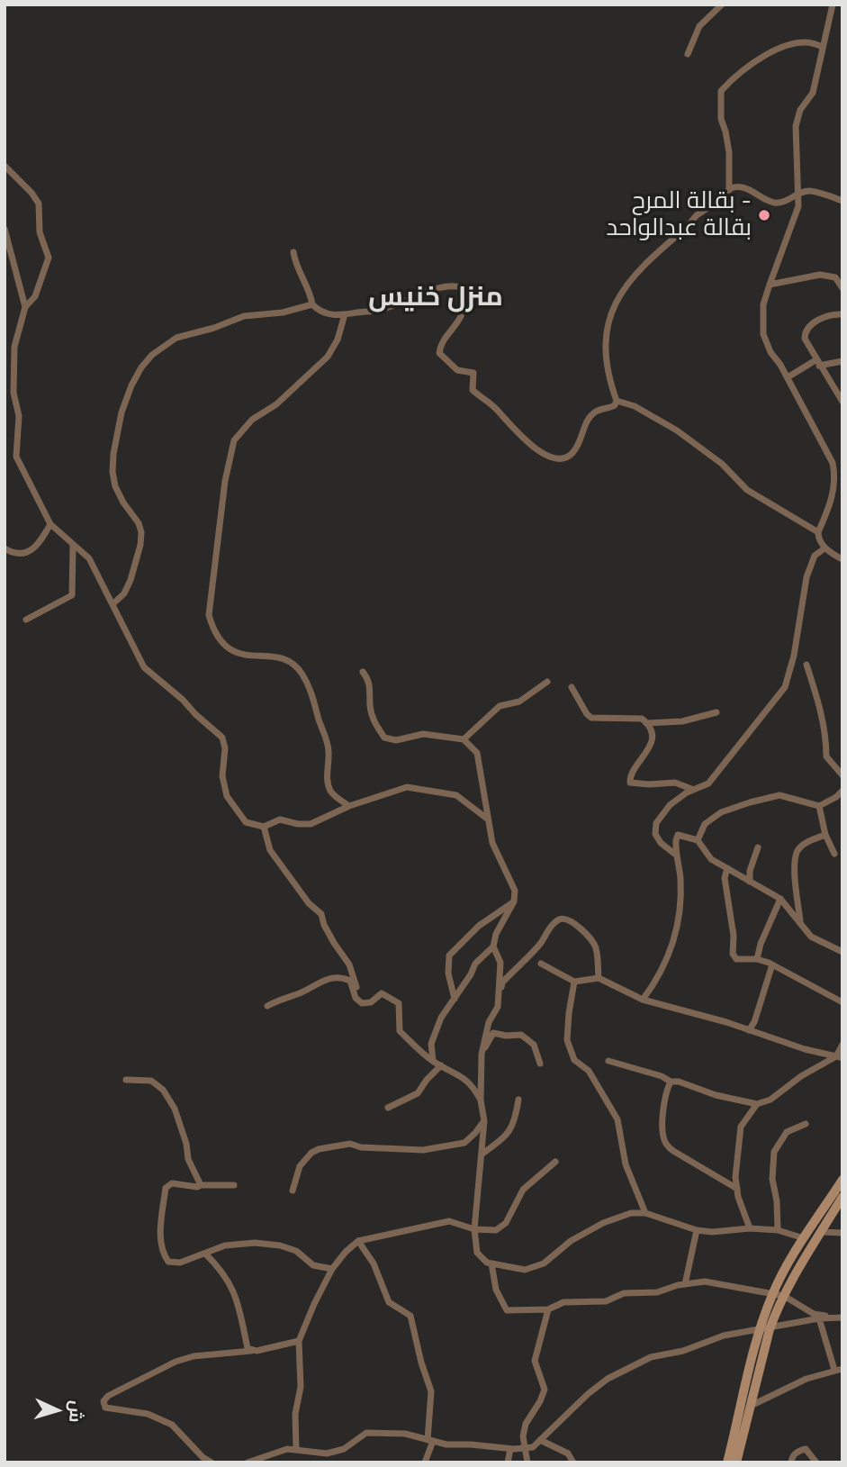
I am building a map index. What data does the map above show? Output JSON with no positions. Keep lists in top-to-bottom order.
{
  "districts": ["منزل خنيس"],
  "places": ["بقالة المرح - بقالة عبدالواحد"],
  "north": "right"
}
